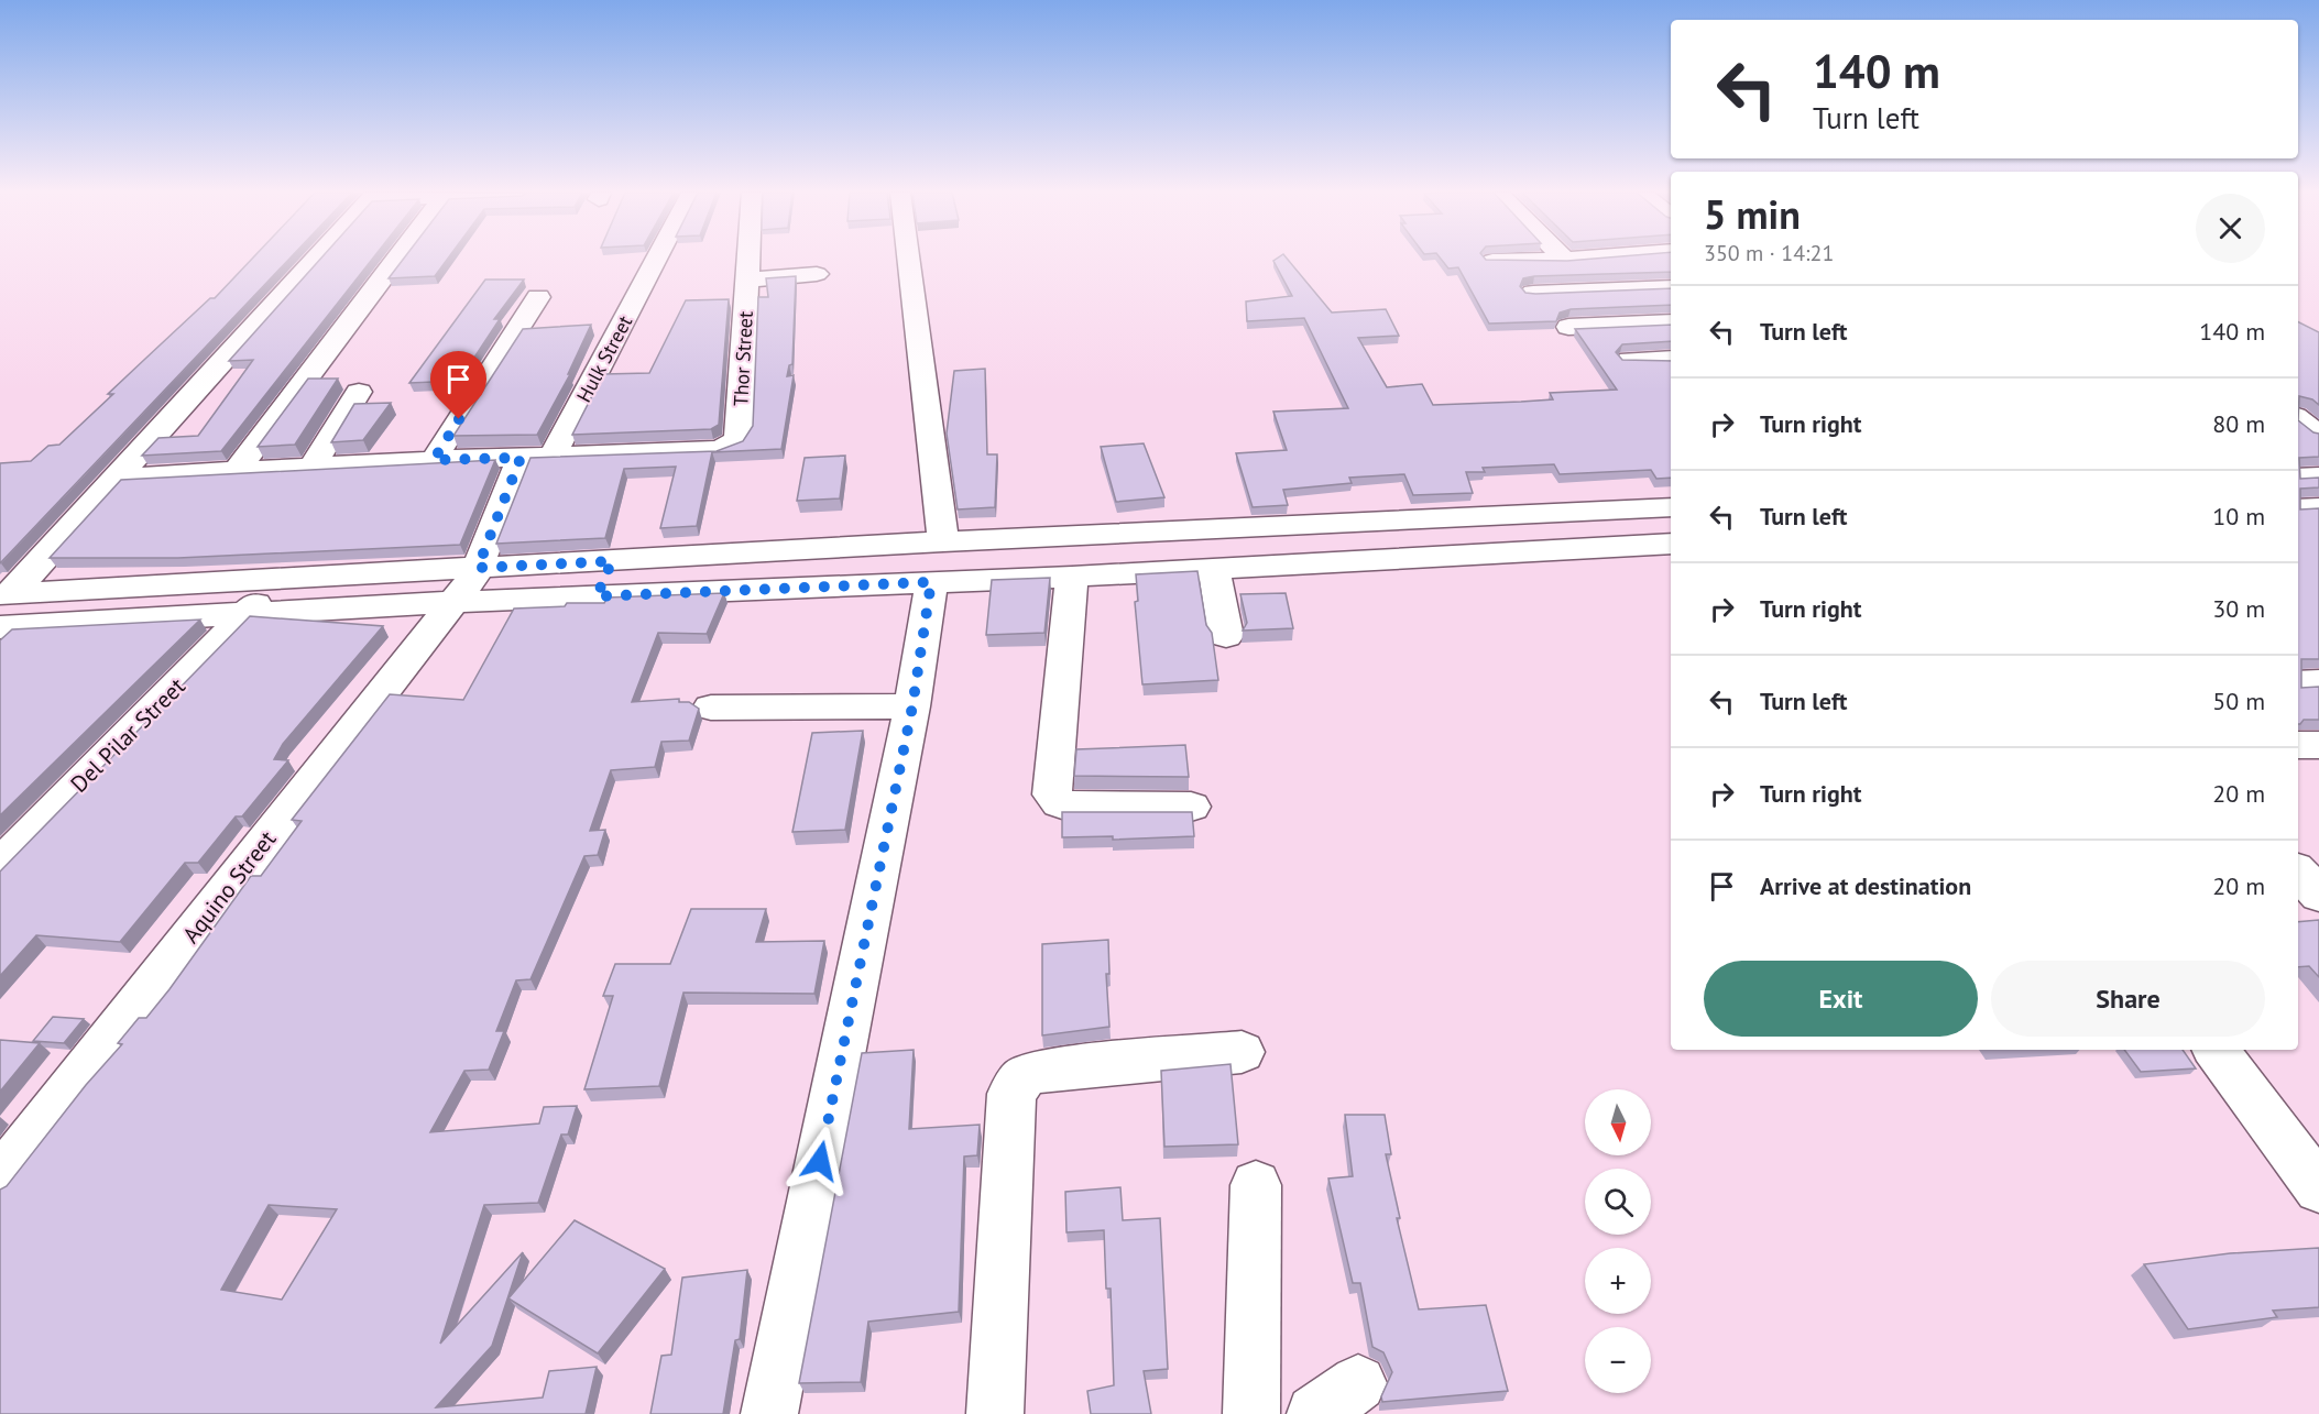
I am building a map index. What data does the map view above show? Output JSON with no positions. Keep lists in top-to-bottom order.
{
  "streets": {
    "street": [
      "Hulk Street",
      "Thor Street",
      "Del Pilar Street",
      "Aquino Street"
    ]
  },
  "crossings": [
    ["Hulk Street", "Thor Street"]
  ],
  "north": "bottom",
  "page": {
    "turn": ["140 m", "Turn left"],
    "heading": ["5 min", "350 m · 14:21"],
    "list": [
      {
        "name": "Turn left",
        "value": "140 m"
      },
      {
        "name": "Turn right",
        "value": "80 m"
      },
      {
        "name": "Turn left",
        "value": "10 m"
      },
      {
        "name": "Turn right",
        "value": "30 m"
      },
      {
        "name": "Turn left",
        "value": "50 m"
      },
      {
        "name": "Turn right",
        "value": "20 m"
      },
      {
        "name": "Arrive at destination",
        "value": "20 m"
      }
    ],
    "buttons": ["Exit", "Share"],
    "map_buttons": ["+", "−"]
  }
}
